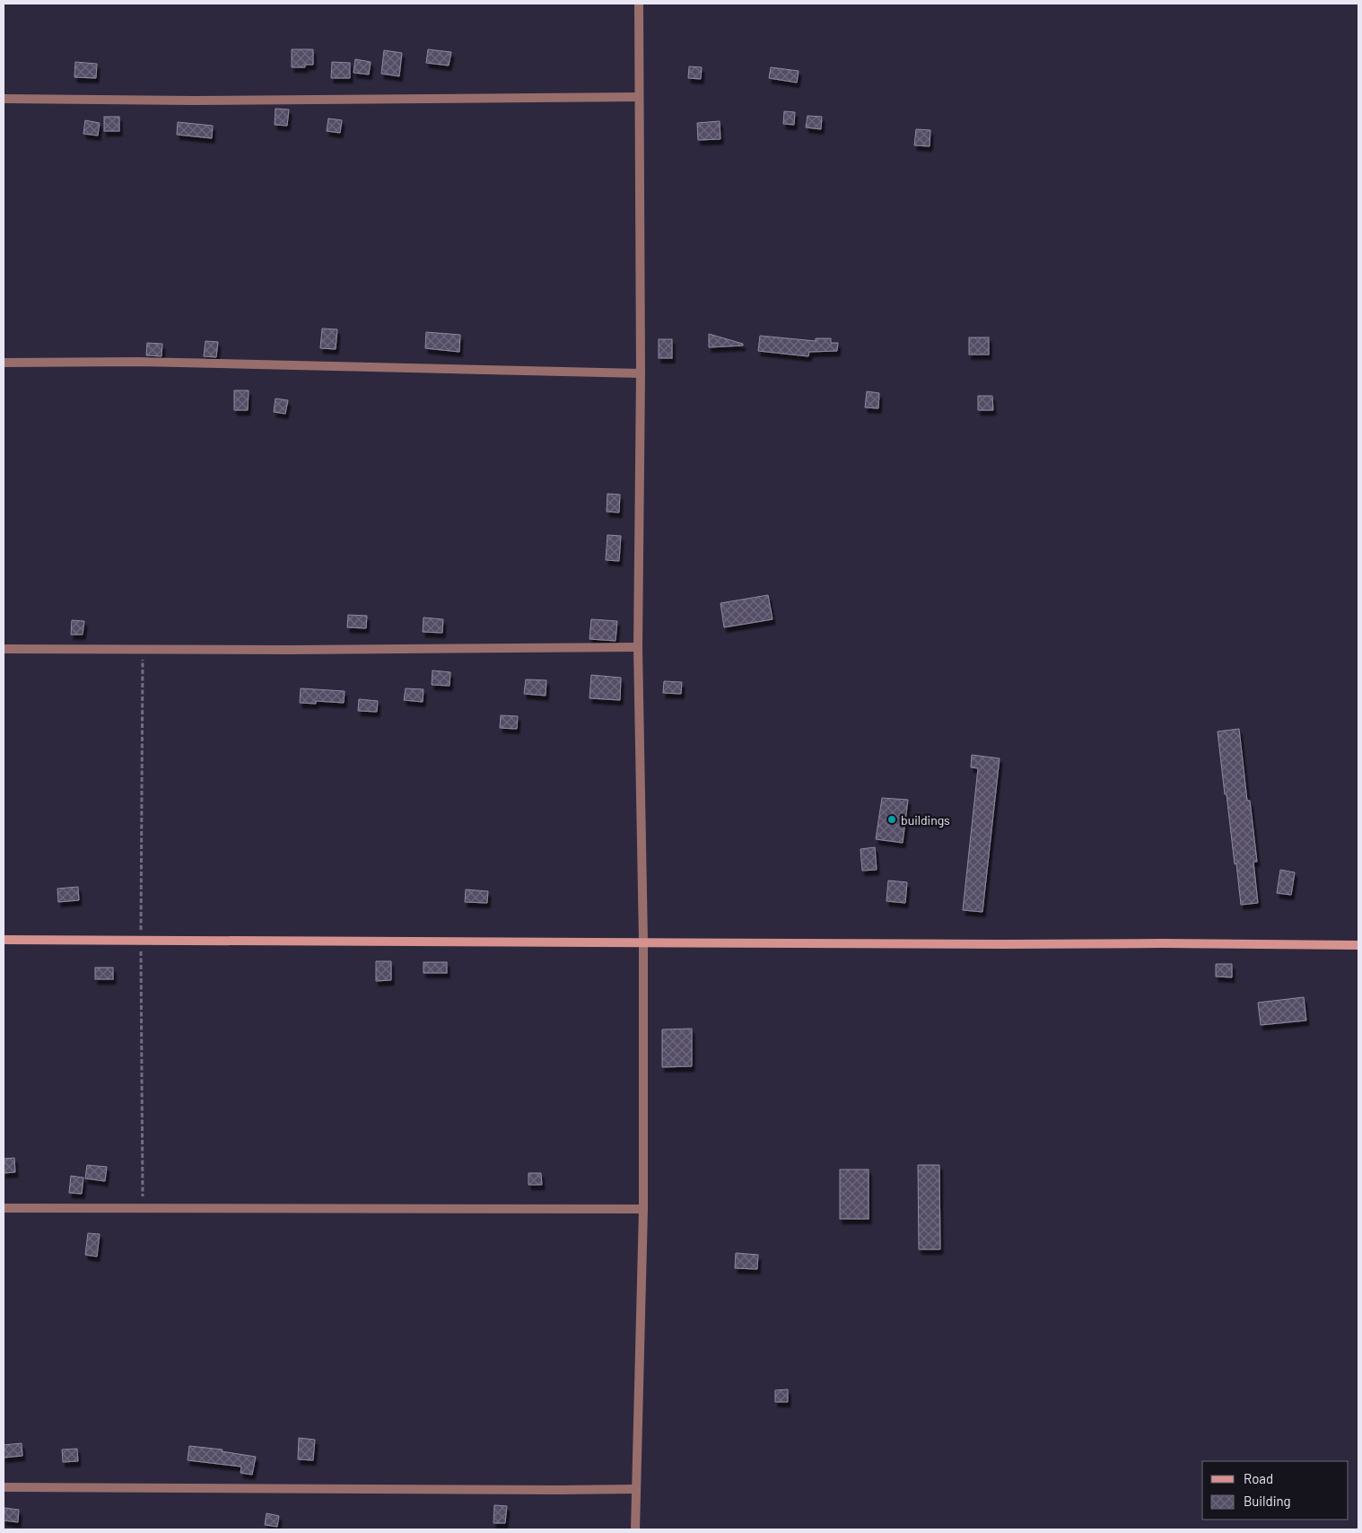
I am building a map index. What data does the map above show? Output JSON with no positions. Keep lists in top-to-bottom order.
{
  "places": ["buildings"],
  "legend": ["Road", "Building"]
}
